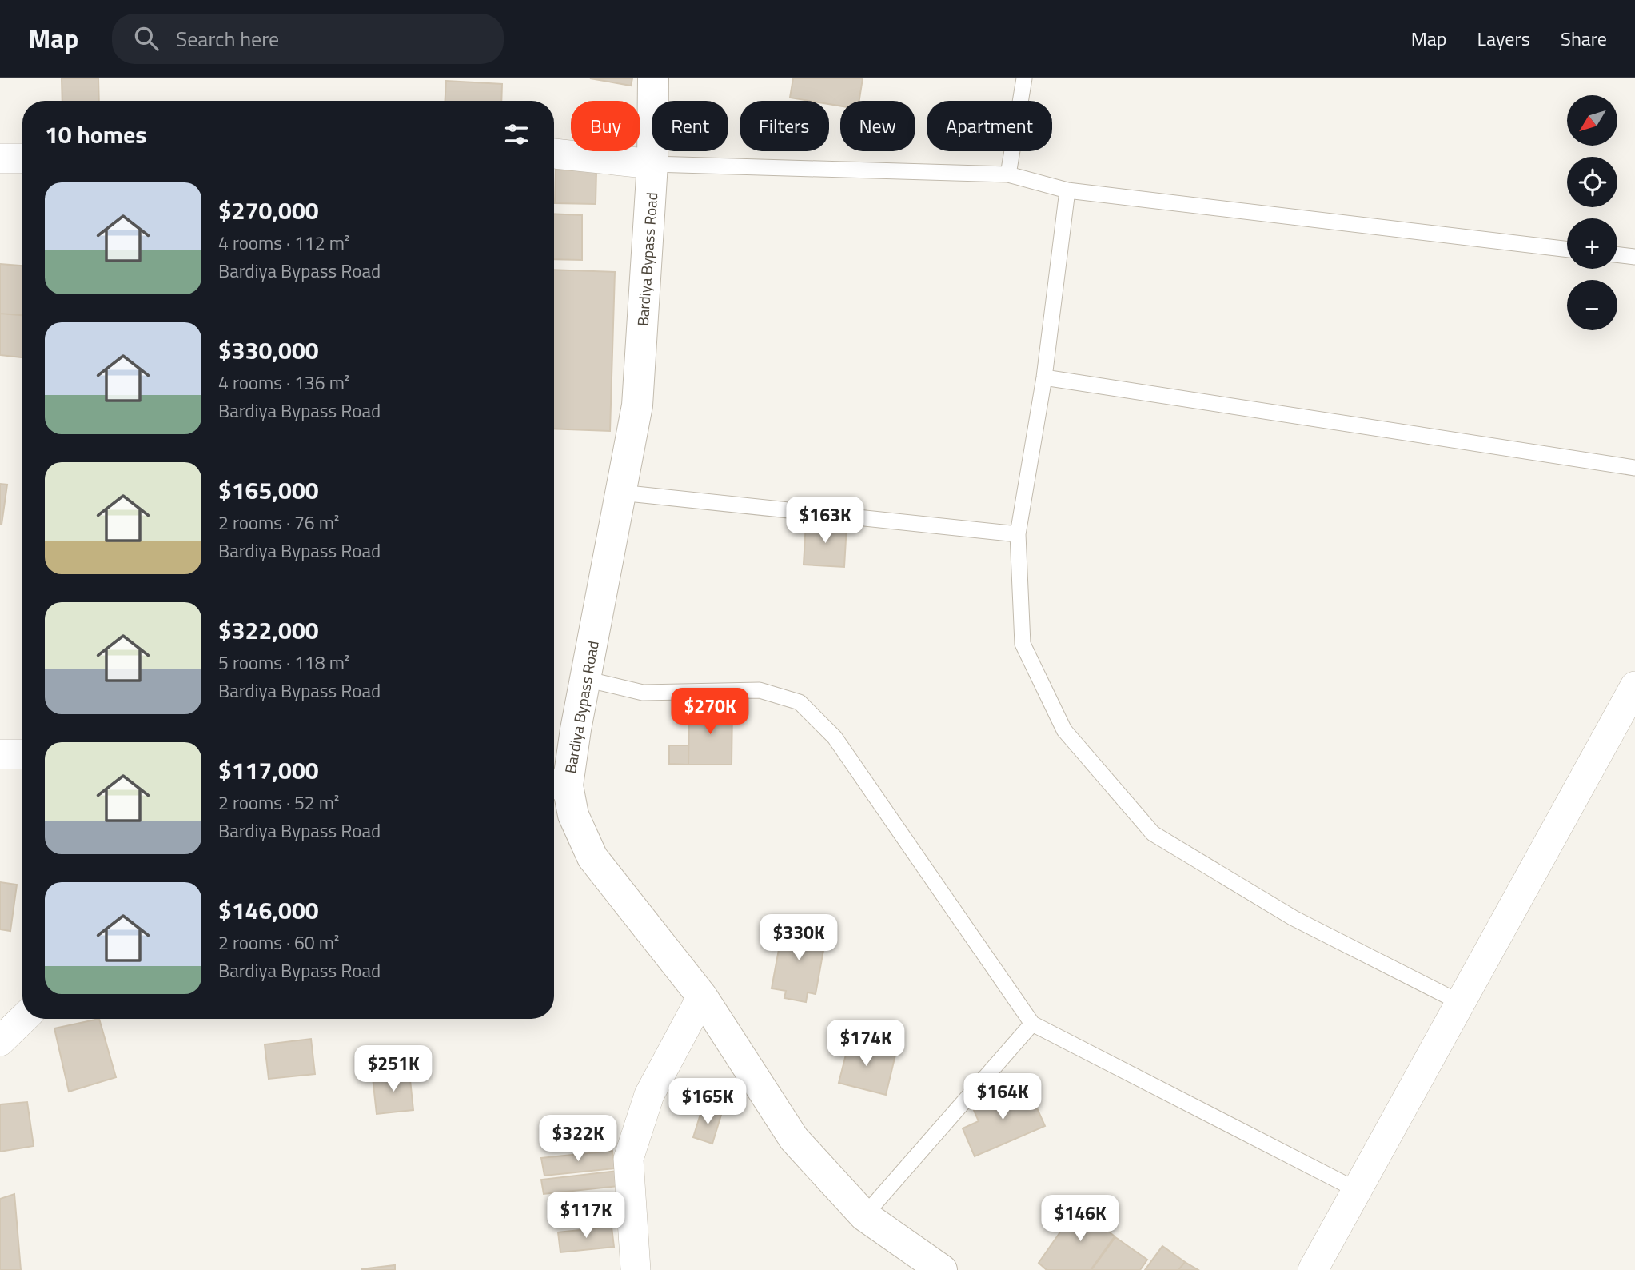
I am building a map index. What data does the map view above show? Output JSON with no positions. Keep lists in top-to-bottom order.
{
  "streets": {
    "street": ["Bardiya Bypass Road"]
  },
  "north": "bottom left",
  "page": {
    "header": "Map",
    "search": "Search here",
    "nav": ["Map", "Layers", "Share"],
    "map_buttons": ["+", "−"],
    "chip": [
      "Buy",
      "Rent",
      "Filters",
      "New",
      "Apartment"
    ],
    "heading": "10 homes",
    "list": [
      {
        "name": "$270,000",
        "note": "4 rooms · 112 m² · Bardiya Bypass Road"
      },
      {
        "name": "$330,000",
        "note": "4 rooms · 136 m² · Bardiya Bypass Road"
      },
      {
        "name": "$165,000",
        "note": "2 rooms · 76 m² · Bardiya Bypass Road"
      },
      {
        "name": "$322,000",
        "note": "5 rooms · 118 m² · Bardiya Bypass Road"
      },
      {
        "name": "$117,000",
        "note": "2 rooms · 52 m² · Bardiya Bypass Road"
      },
      {
        "name": "$146,000",
        "note": "2 rooms · 60 m² · Bardiya Bypass Road"
      }
    ],
    "price": [
      "$163K",
      "$270K",
      "$330K",
      "$174K",
      "$251K",
      "$164K",
      "$165K",
      "$322K",
      "$117K",
      "$146K"
    ]
  }
}
